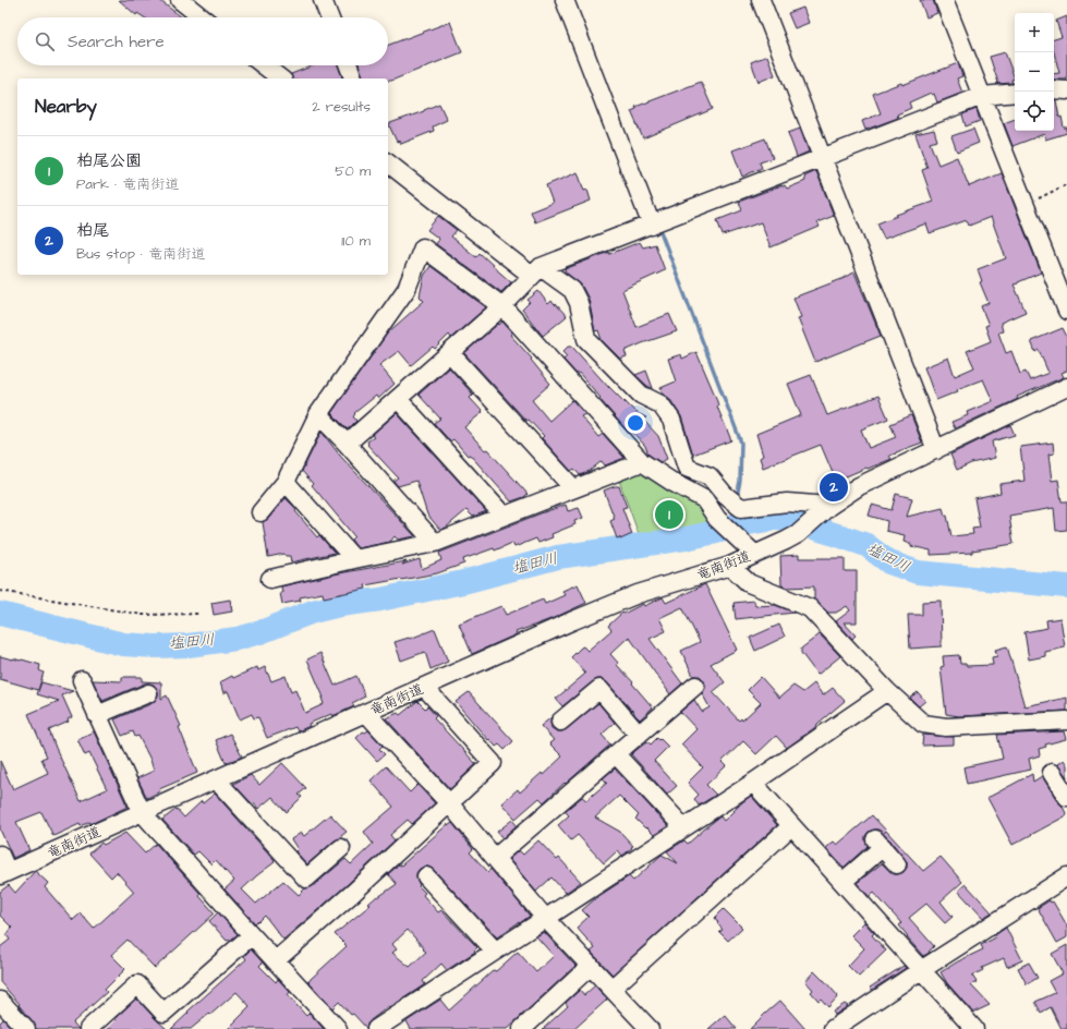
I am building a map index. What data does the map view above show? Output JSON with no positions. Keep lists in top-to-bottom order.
{
  "streets": {
    "street": ["竜南街道"]
  },
  "water": ["塩田川"],
  "page": {
    "map_buttons": ["+", "−"],
    "search": "Search here",
    "heading": ["Nearby", "2 results"],
    "list": [
      {
        "mark": "1",
        "name": "柏尾公園",
        "note": "Park · 竜南街道",
        "value": "50 m"
      },
      {
        "mark": "2",
        "name": "柏尾",
        "note": "Bus stop · 竜南街道",
        "value": "110 m"
      }
    ],
    "pins": ["2", "1"]
  }
}
